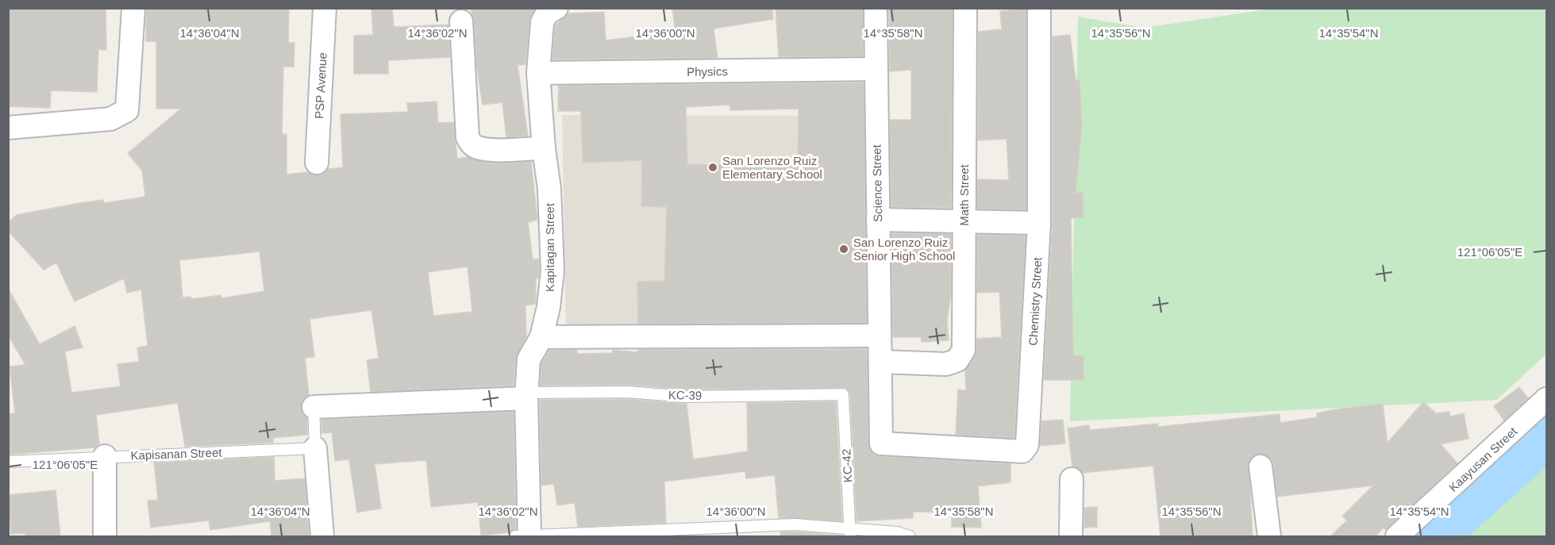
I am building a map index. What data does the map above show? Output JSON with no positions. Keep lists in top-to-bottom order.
{
  "streets": {
    "street": [
      "Physics",
      "PSP Avenue",
      "Science Street",
      "Math Street",
      "Kapitagan Street",
      "Chemistry Street",
      "Kaayusan Street"
    ],
    "lane": ["KC-39", "Kapisanan Street", "KC-42"]
  },
  "crossings": [
    ["Physics", "Science Street"],
    ["Physics", "Kapitagan Street"],
    ["Science Street", "Math Street"],
    ["Science Street", "Chemistry Street"],
    ["Kapitagan Street", "KC-39"],
    ["KC-39", "KC-42"]
  ],
  "places": ["San Lorenzo Ruiz Elementary School", "San Lorenzo Ruiz Senior High School"],
  "coordinates": [
    "14°36'04\"N",
    "14°36'02\"N",
    "14°36'00\"N",
    "14°35'58\"N",
    "14°35'56\"N",
    "14°35'54\"N",
    "121°06'05\"E"
  ]
}
